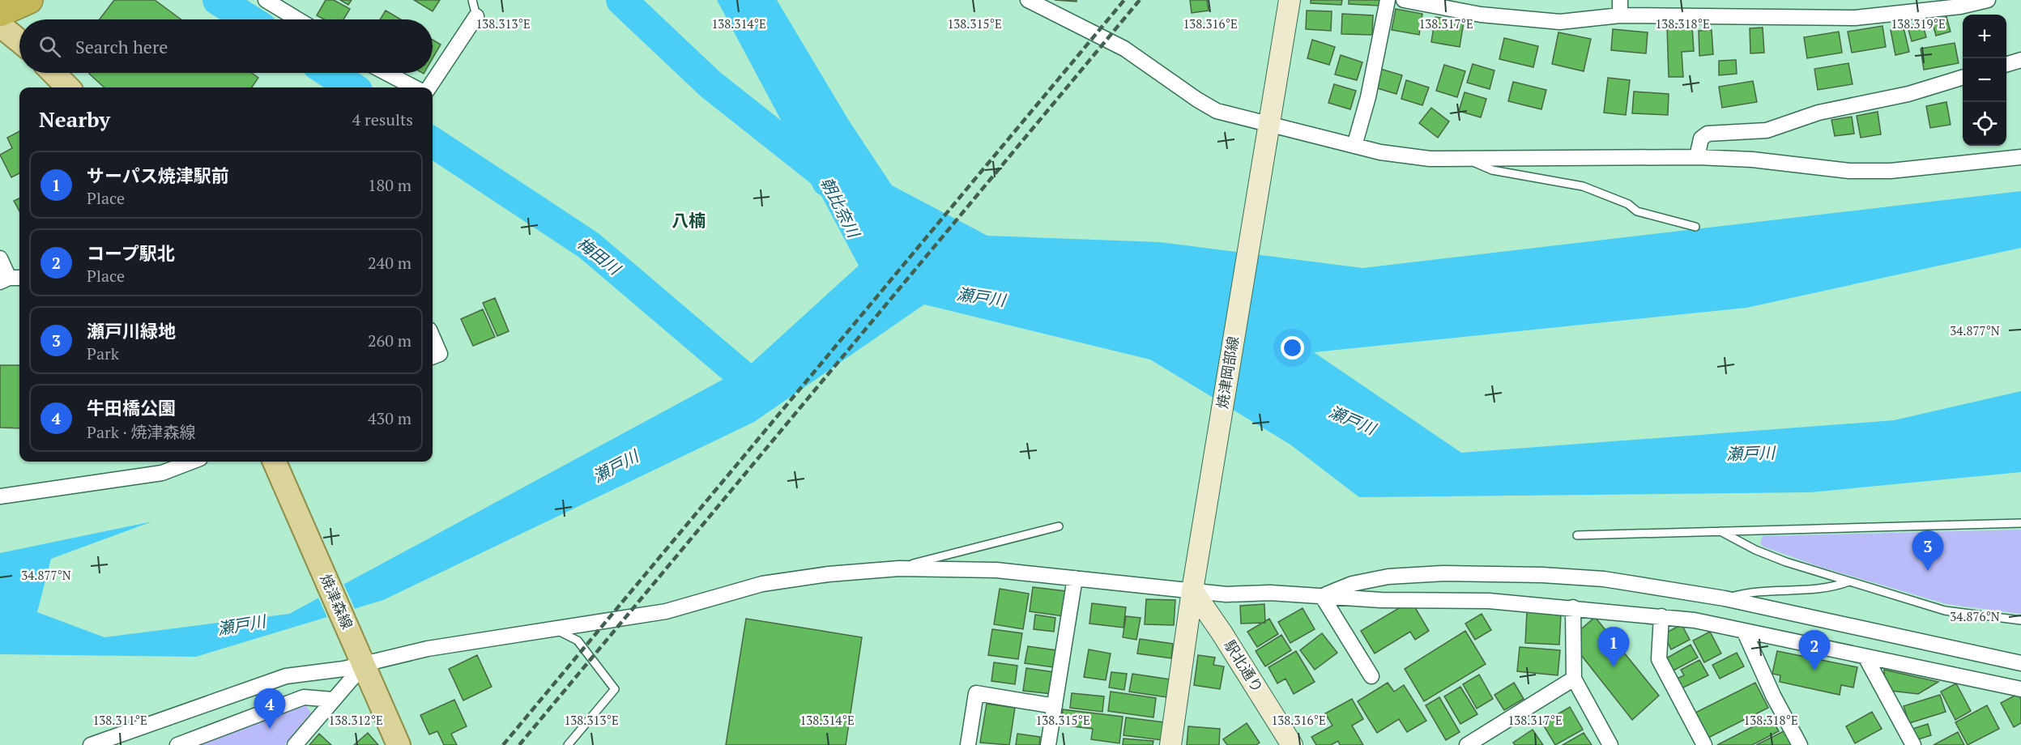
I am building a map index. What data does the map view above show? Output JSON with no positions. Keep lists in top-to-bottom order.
{
  "streets": {
    "main road": ["焼津岡部線", "焼津森線", "駅北通り"]
  },
  "crossings": [
    ["焼津岡部線", "駅北通り"]
  ],
  "districts": ["八楠"],
  "water": ["朝比奈川", "梅田川", "瀬戸川"],
  "page": {
    "map_buttons": ["+", "−"],
    "search": "Search here",
    "heading": ["Nearby", "4 results"],
    "list": [
      {
        "mark": "1",
        "name": "サーパス焼津駅前",
        "note": "Place",
        "value": "180 m"
      },
      {
        "mark": "2",
        "name": "コープ駅北",
        "note": "Place",
        "value": "240 m"
      },
      {
        "mark": "3",
        "name": "瀬戸川緑地",
        "note": "Park",
        "value": "260 m"
      },
      {
        "mark": "4",
        "name": "牛田橋公園",
        "note": "Park · 焼津森線",
        "value": "430 m"
      }
    ],
    "pins": [
      "3",
      "1",
      "2",
      "4"
    ]
  },
  "coordinates": [
    "138.313°E",
    "138.314°E",
    "138.315°E",
    "138.316°E",
    "138.317°E",
    "138.318°E",
    "138.319°E",
    "34.877°N",
    "34.876°N",
    "138.311°E",
    "138.312°E"
  ]
}
